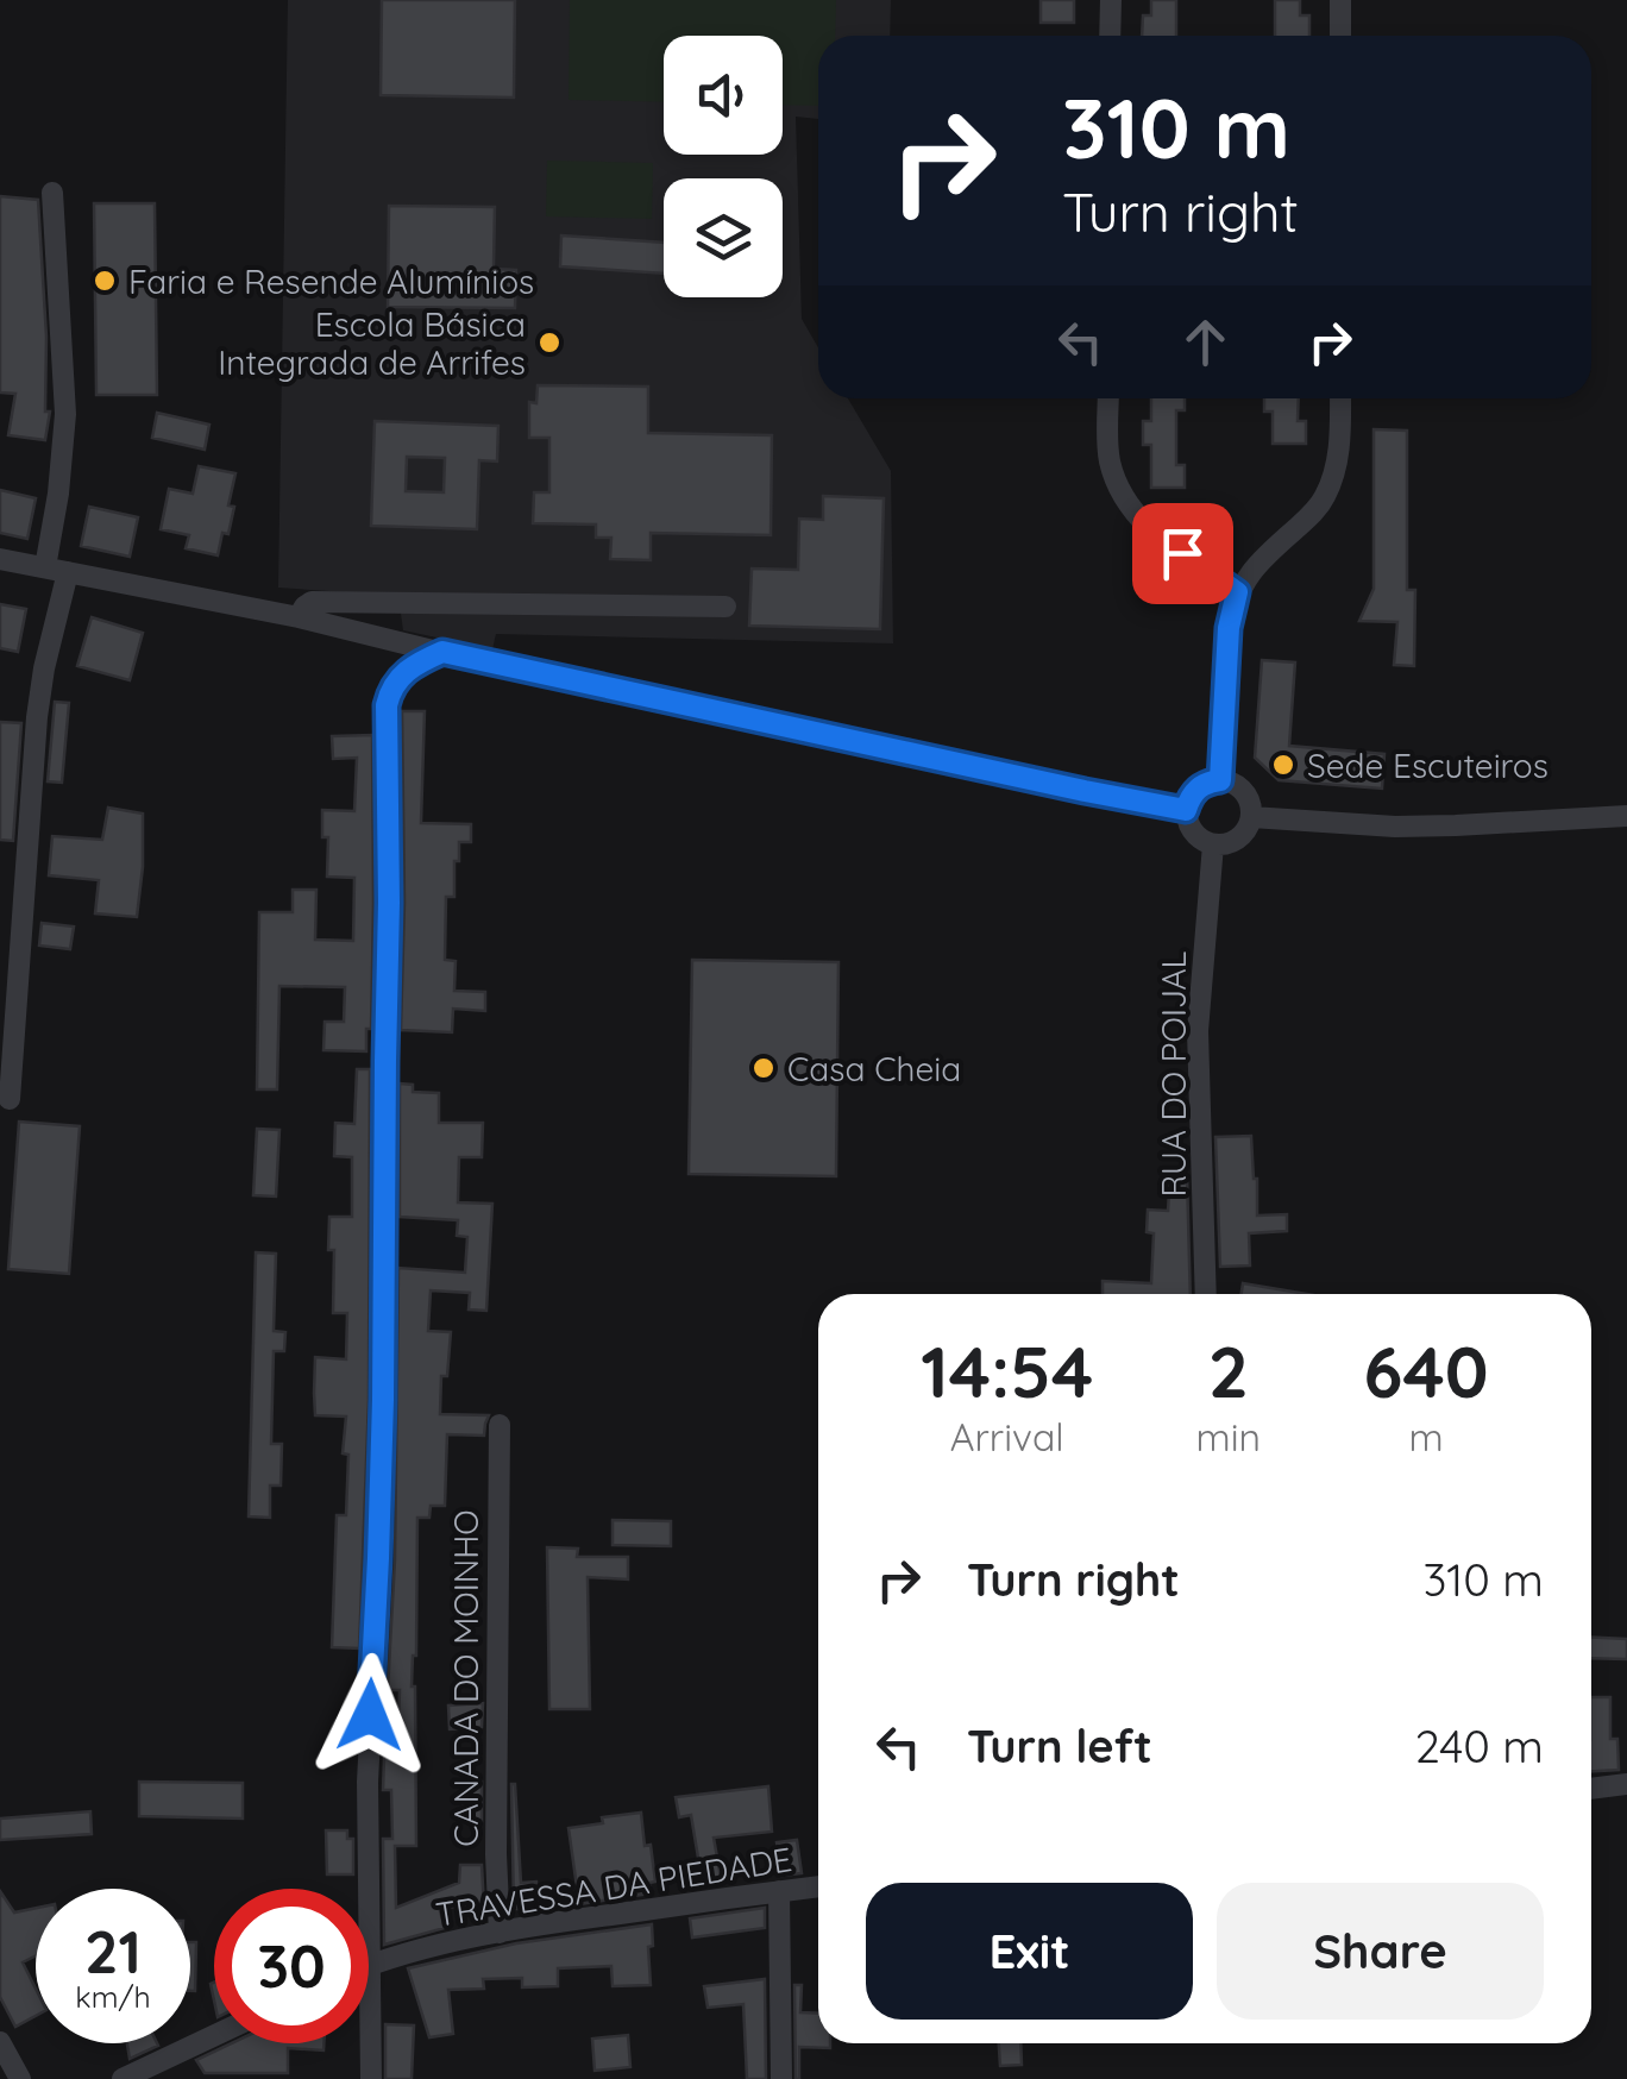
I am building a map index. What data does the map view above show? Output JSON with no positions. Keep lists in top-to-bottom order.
{
  "streets": {
    "street": ["RUA DO POIJAL", "CANADA DO MOINHO", "TRAVESSA DA PIEDADE"]
  },
  "crossings": [
    ["CANADA DO MOINHO", "TRAVESSA DA PIEDADE"]
  ],
  "places": [
    "Faria e Resende Alumínios",
    "Escola Básica Integrada de Arrifes",
    "Sede Escuteiros",
    "Casa Cheia"
  ],
  "page": {
    "turn": ["310 m", "Turn right"],
    "eta": [
      "14:54",
      "Arrival",
      "2",
      "min",
      "640",
      "m"
    ],
    "list": [
      {
        "name": "Turn right",
        "value": "310 m"
      },
      {
        "name": "Turn left",
        "value": "240 m"
      }
    ],
    "buttons": ["Exit", "Share"],
    "speed": "21 km/h",
    "limit": "30"
  }
}
